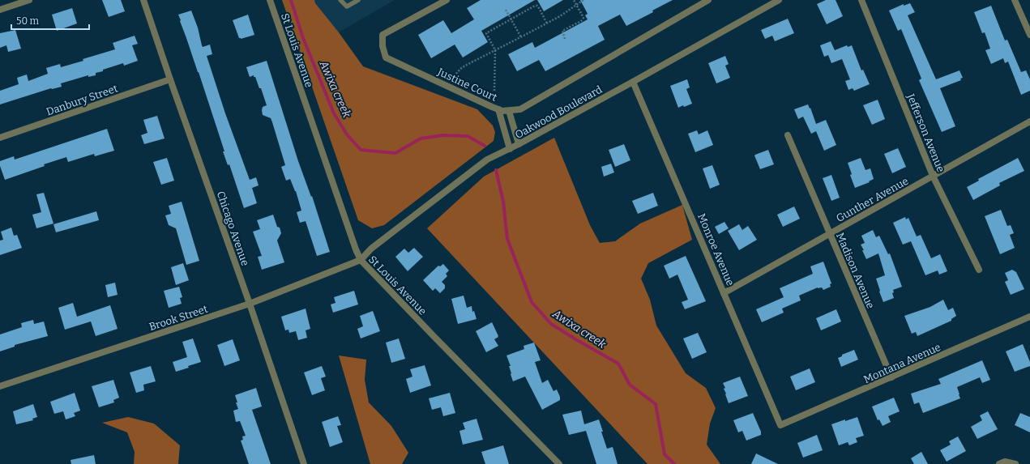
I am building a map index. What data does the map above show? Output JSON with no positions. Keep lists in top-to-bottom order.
{
  "streets": {
    "street": [
      "St Louis Avenue",
      "Justine Court",
      "Danbury Street",
      "Oakwood Boulevard",
      "Jefferson Avenue",
      "Gunther Avenue",
      "Chicago Avenue",
      "Monroe Avenue",
      "Madison Avenue",
      "Brook Street",
      "Montana Avenue"
    ]
  },
  "crossings": [
    ["St Louis Avenue", "Oakwood Boulevard"],
    ["St Louis Avenue", "Brook Street"],
    ["Danbury Street", "Chicago Avenue"],
    ["Oakwood Boulevard", "Monroe Avenue"],
    ["Oakwood Boulevard", "Brook Street"],
    ["Jefferson Avenue", "Gunther Avenue"],
    ["Gunther Avenue", "Monroe Avenue"],
    ["Gunther Avenue", "Madison Avenue"],
    ["Chicago Avenue", "Brook Street"],
    ["Monroe Avenue", "Montana Avenue"],
    ["Madison Avenue", "Montana Avenue"]
  ],
  "water": ["Awixa creek"],
  "scale_bar": "50 m"
}
